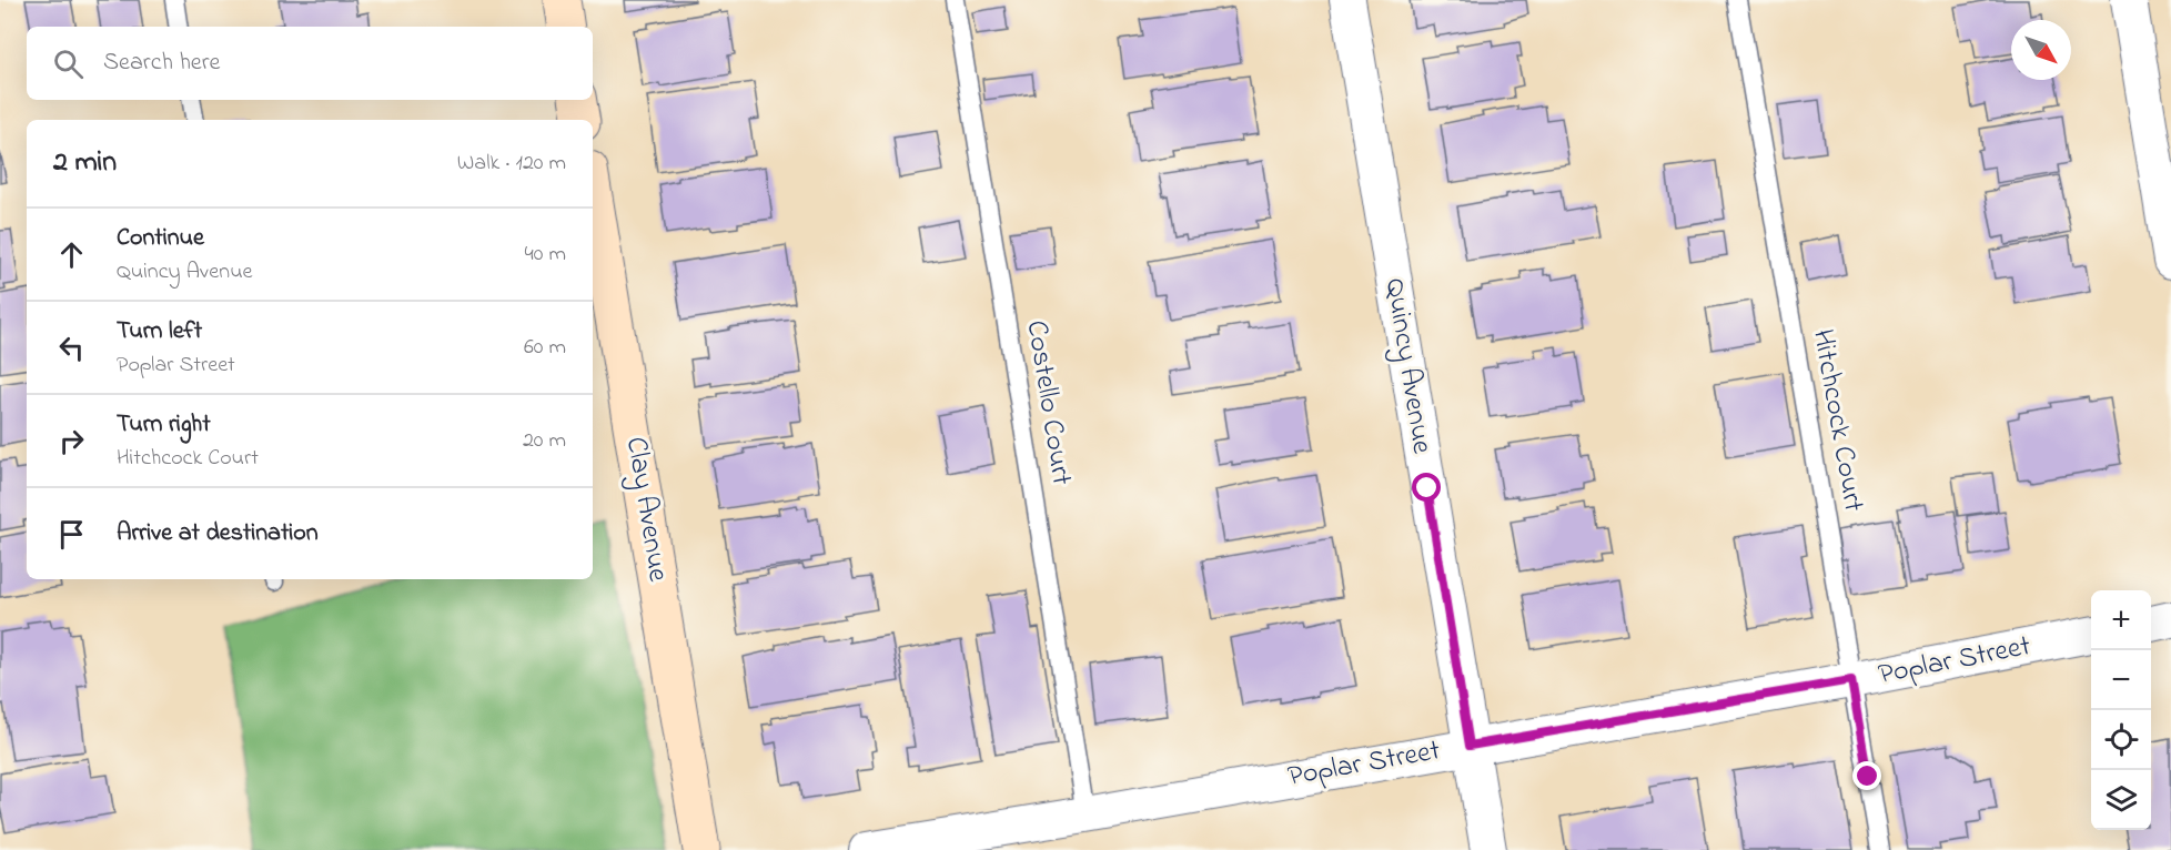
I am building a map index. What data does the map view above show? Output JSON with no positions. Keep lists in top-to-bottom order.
{
  "streets": {
    "main road": ["Clay Avenue"],
    "street": ["Quincy Avenue", "Poplar Street"],
    "lane": ["Costello Court", "Hitchcock Court"]
  },
  "crossings": [
    ["Quincy Avenue", "Poplar Street"],
    ["Costello Court", "Poplar Street"],
    ["Hitchcock Court", "Poplar Street"]
  ],
  "north": "bottom right",
  "page": {
    "search": "Search here",
    "heading": ["2 min", "Walk · 120 m"],
    "list": [
      ["Continue", "Quincy Avenue", "40 m"],
      ["Turn left", "Poplar Street", "60 m"],
      ["Turn right", "Hitchcock Court", "20 m"],
      "Arrive at destination"
    ],
    "map_buttons": ["+", "−"]
  }
}
